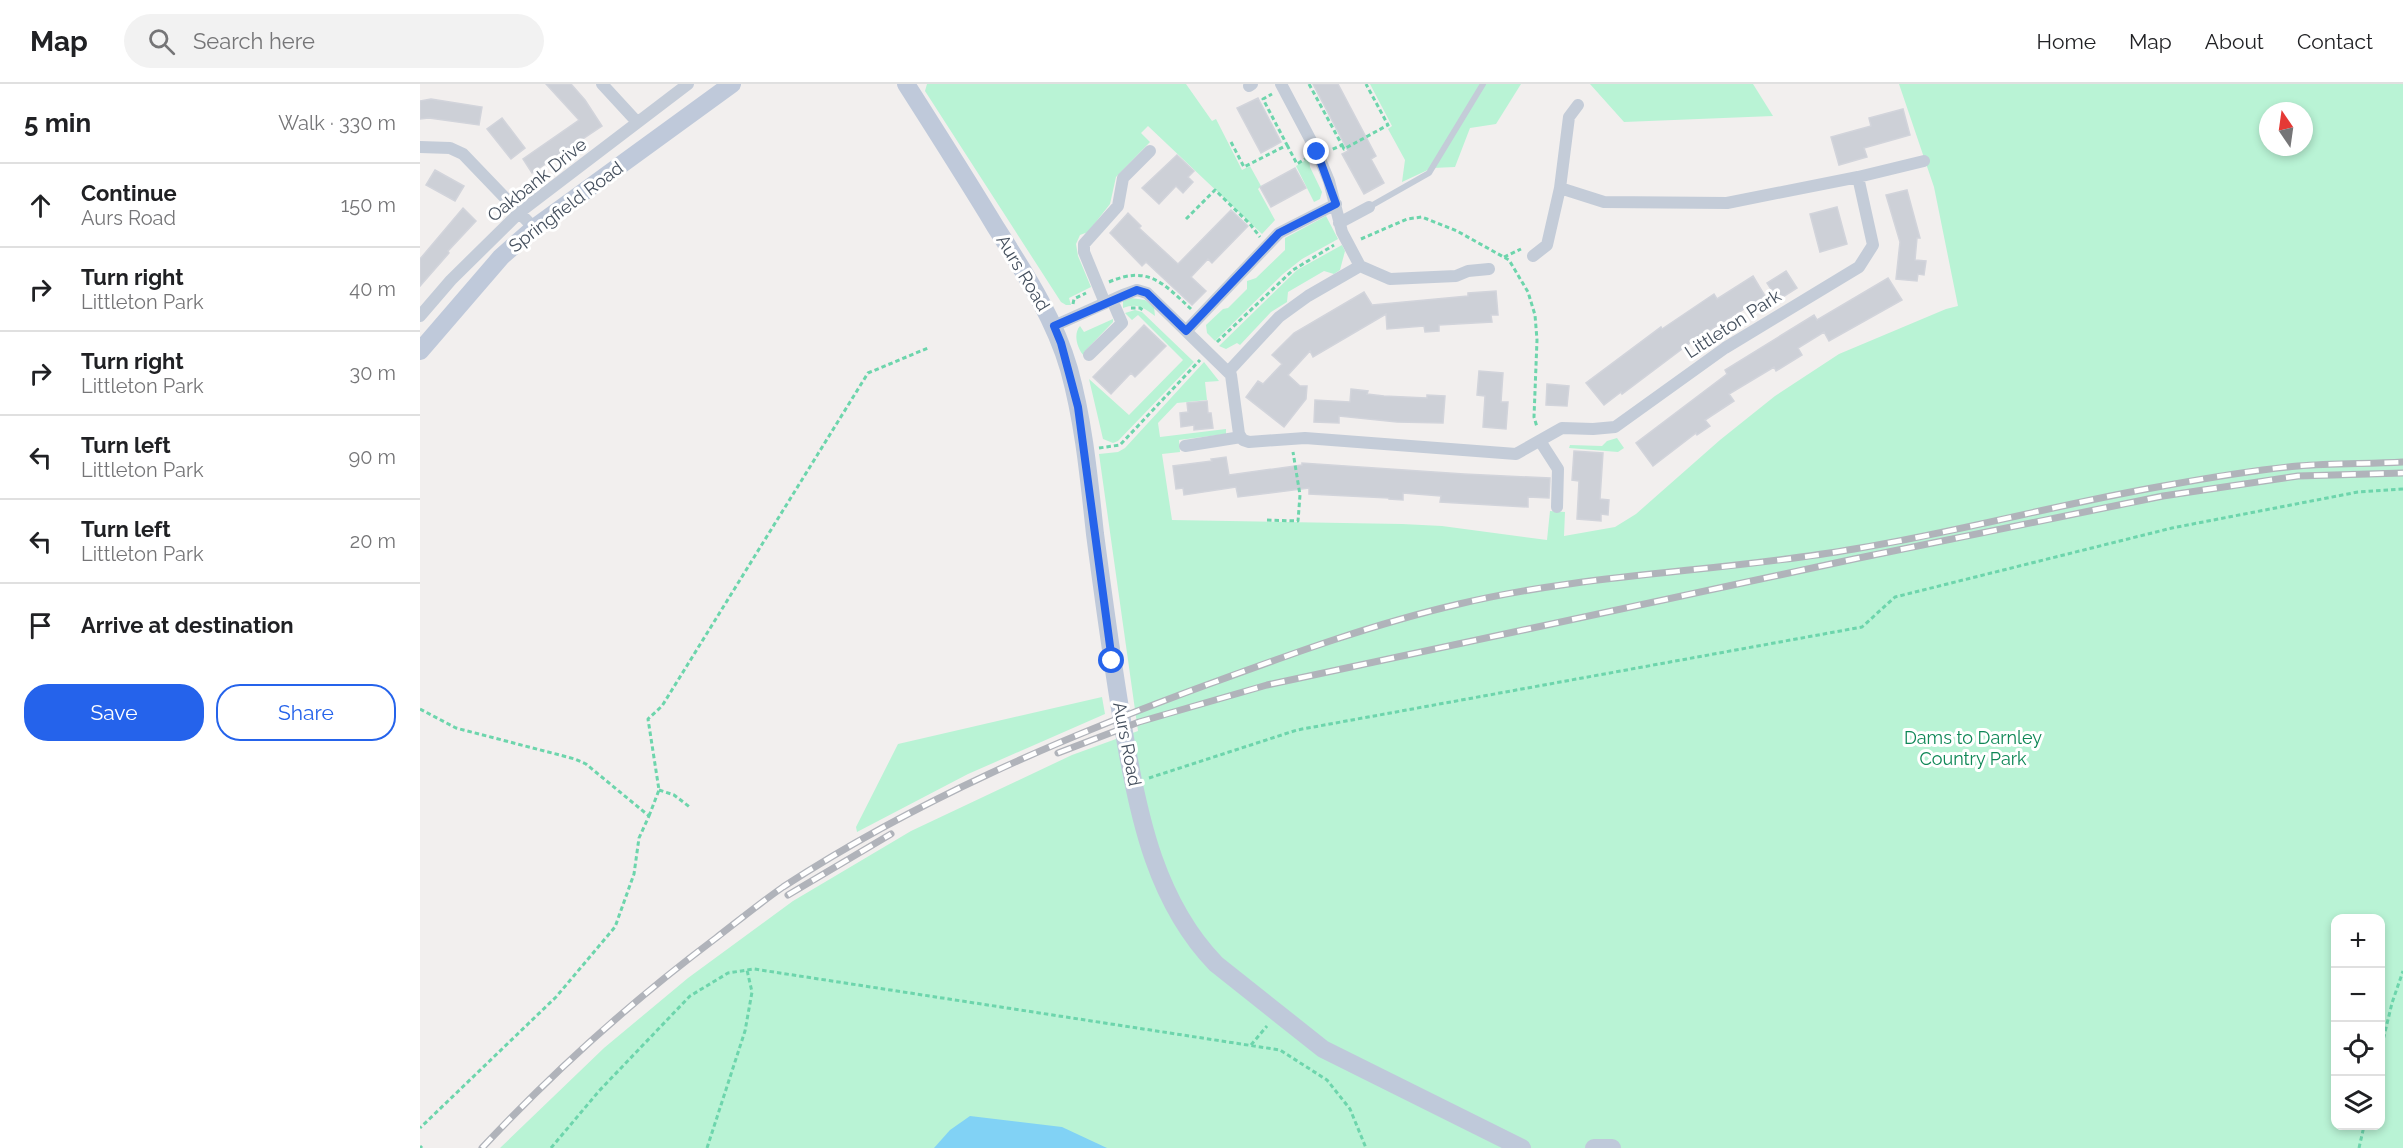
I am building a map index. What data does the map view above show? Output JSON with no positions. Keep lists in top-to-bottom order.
{
  "streets": {
    "street": [
      "Oakbank Drive",
      "Springfield Road",
      "Aurs Road",
      "Littleton Park"
    ]
  },
  "parks": ["Dams to Darnley Country Park"],
  "north": "top",
  "page": {
    "header": "Map",
    "search": "Search here",
    "nav": [
      "Home",
      "Map",
      "About",
      "Contact"
    ],
    "heading": ["5 min", "Walk · 330 m"],
    "list": [
      ["Continue", "Aurs Road", "150 m"],
      ["Turn right", "Littleton Park", "40 m"],
      ["Turn right", "Littleton Park", "30 m"],
      ["Turn left", "Littleton Park", "90 m"],
      ["Turn left", "Littleton Park", "20 m"],
      "Arrive at destination"
    ],
    "buttons": ["Save", "Share"],
    "map_buttons": ["+", "−"]
  }
}
